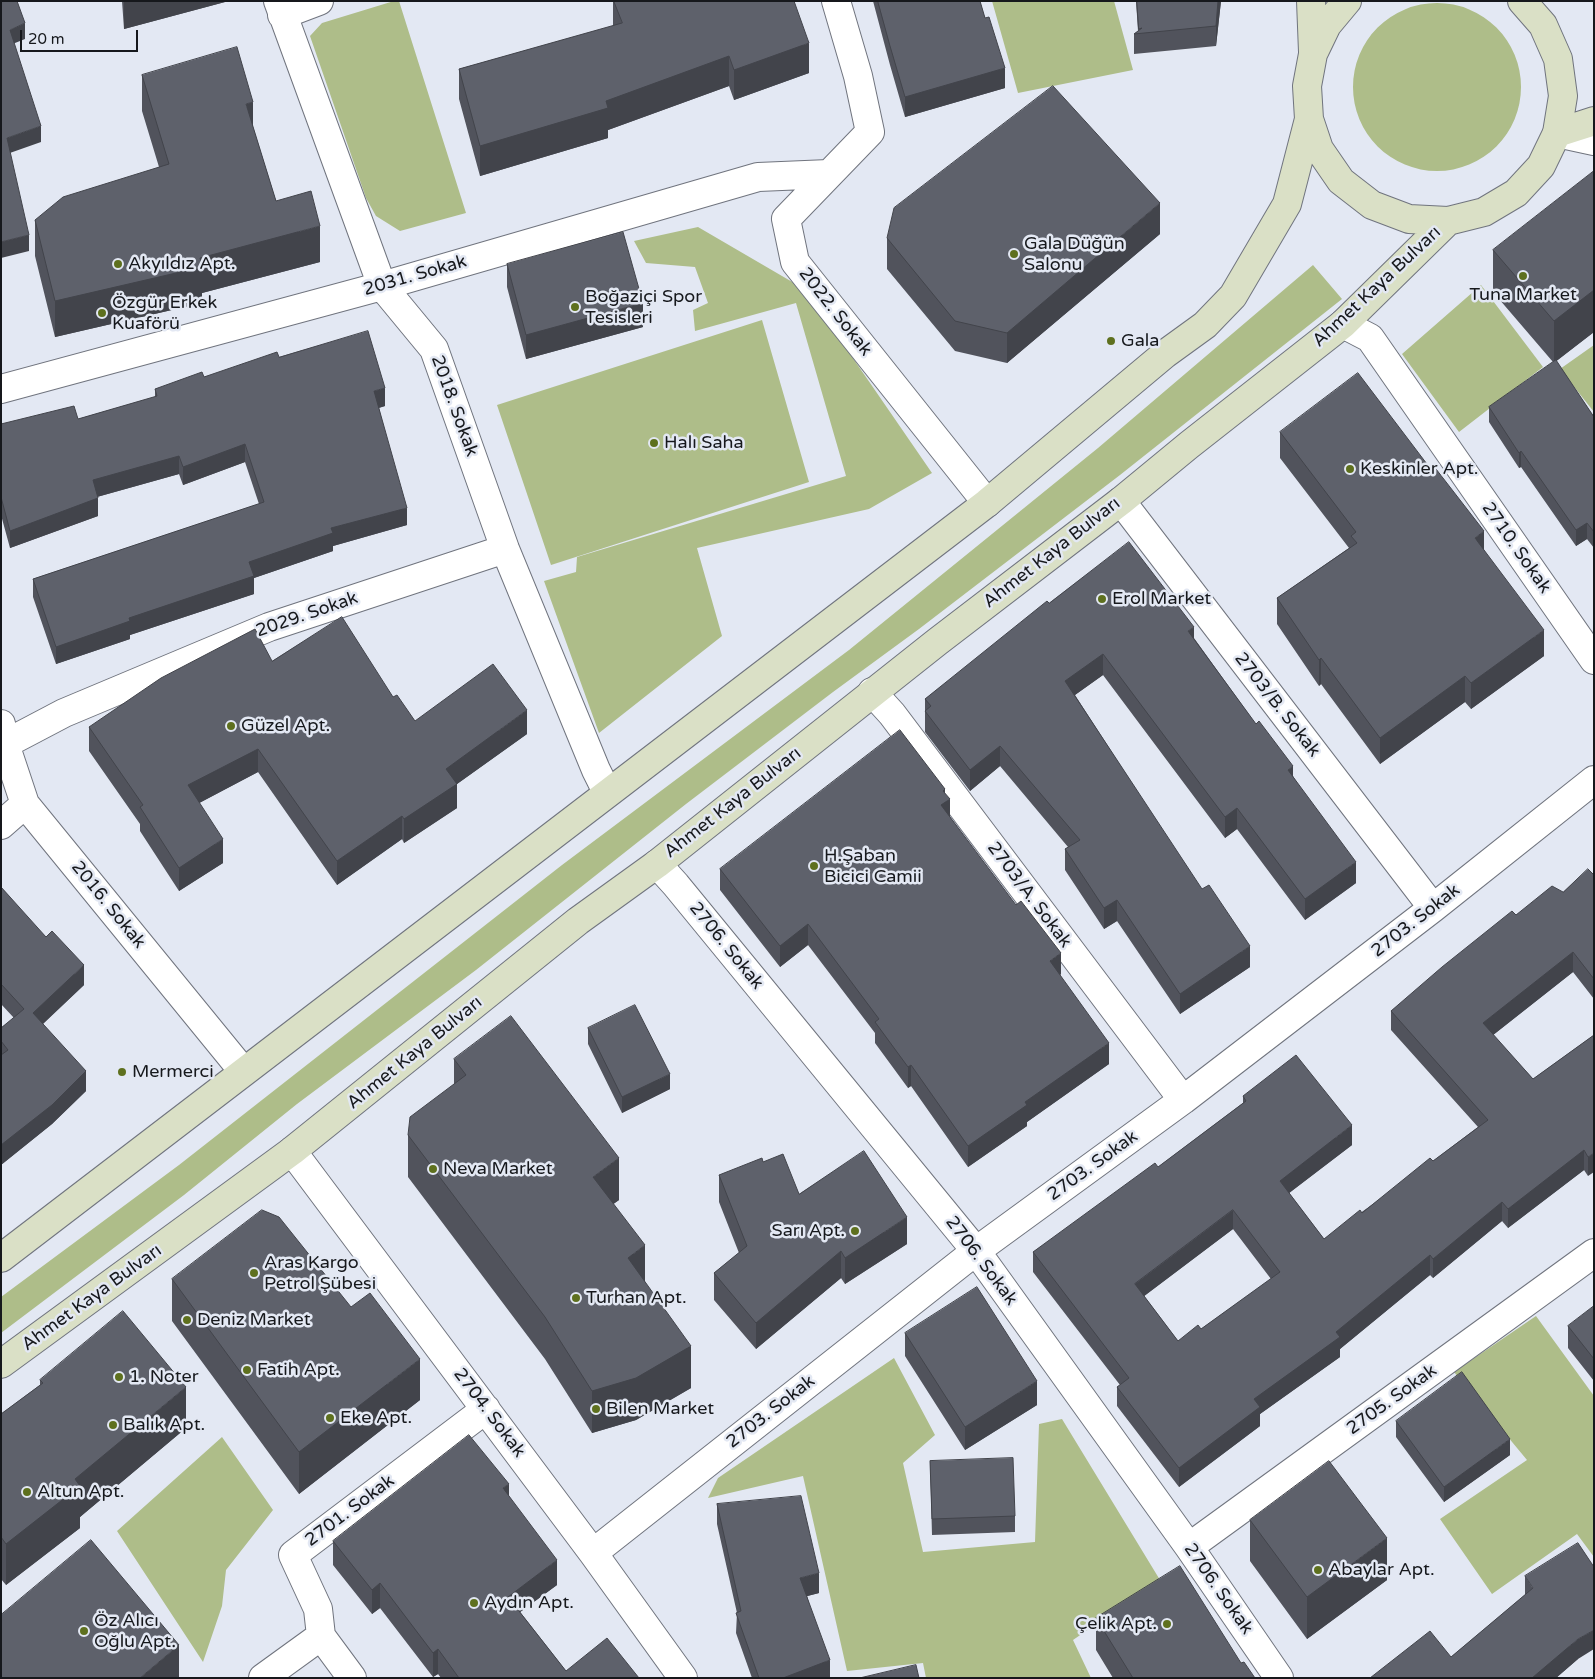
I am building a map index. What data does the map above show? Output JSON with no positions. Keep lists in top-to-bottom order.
{
  "streets": {
    "main road": ["Ahmet Kaya Bulvarı"],
    "street": [
      "2031. Sokak",
      "2022. Sokak",
      "2018. Sokak",
      "2710. Sokak",
      "2029. Sokak",
      "2703/B. Sokak",
      "2703/A. Sokak",
      "2016. Sokak",
      "2703. Sokak",
      "2706. Sokak",
      "2705. Sokak",
      "2704. Sokak",
      "2701. Sokak"
    ]
  },
  "crossings": [
    ["2031. Sokak", "2022. Sokak"],
    ["2031. Sokak", "2018. Sokak"],
    ["Ahmet Kaya Bulvarı", "2710. Sokak"],
    ["Ahmet Kaya Bulvarı", "2703/B. Sokak"],
    ["Ahmet Kaya Bulvarı", "2703/A. Sokak"],
    ["Ahmet Kaya Bulvarı", "2706. Sokak"],
    ["Ahmet Kaya Bulvarı", "2704. Sokak"],
    ["2018. Sokak", "2029. Sokak"],
    ["2029. Sokak", "2016. Sokak"],
    ["2703/B. Sokak", "2703. Sokak"],
    ["2703/A. Sokak", "2703. Sokak"],
    ["2703. Sokak", "2706. Sokak"],
    ["2703. Sokak", "2704. Sokak"],
    ["2706. Sokak", "2705. Sokak"],
    ["2704. Sokak", "2701. Sokak"]
  ],
  "places": [
    "Gala Düğün Salonu",
    "Akyıldız Apt.",
    "Tuna Market",
    "Boğaziçi Spor Tesisleri",
    "Özgür Erkek Kuaförü",
    "Gala",
    "Halı Saha",
    "Keskinler Apt.",
    "Erol Market",
    "Güzel Apt.",
    "H.Şaban Bicici Camii",
    "Mermerci",
    "Neva Market",
    "Sarı Apt.",
    "Aras Kargo Petrol Şübesi",
    "Turhan Apt.",
    "Deniz Market",
    "Fatih Apt.",
    "1. Noter",
    "Bilen Market",
    "Eke Apt.",
    "Balık Apt.",
    "Altun Apt.",
    "Abaylar Apt.",
    "Aydın Apt.",
    "Çelik Apt.",
    "Öz Alıcı Oğlu Apt."
  ],
  "scale_bar": "20 m"
}
